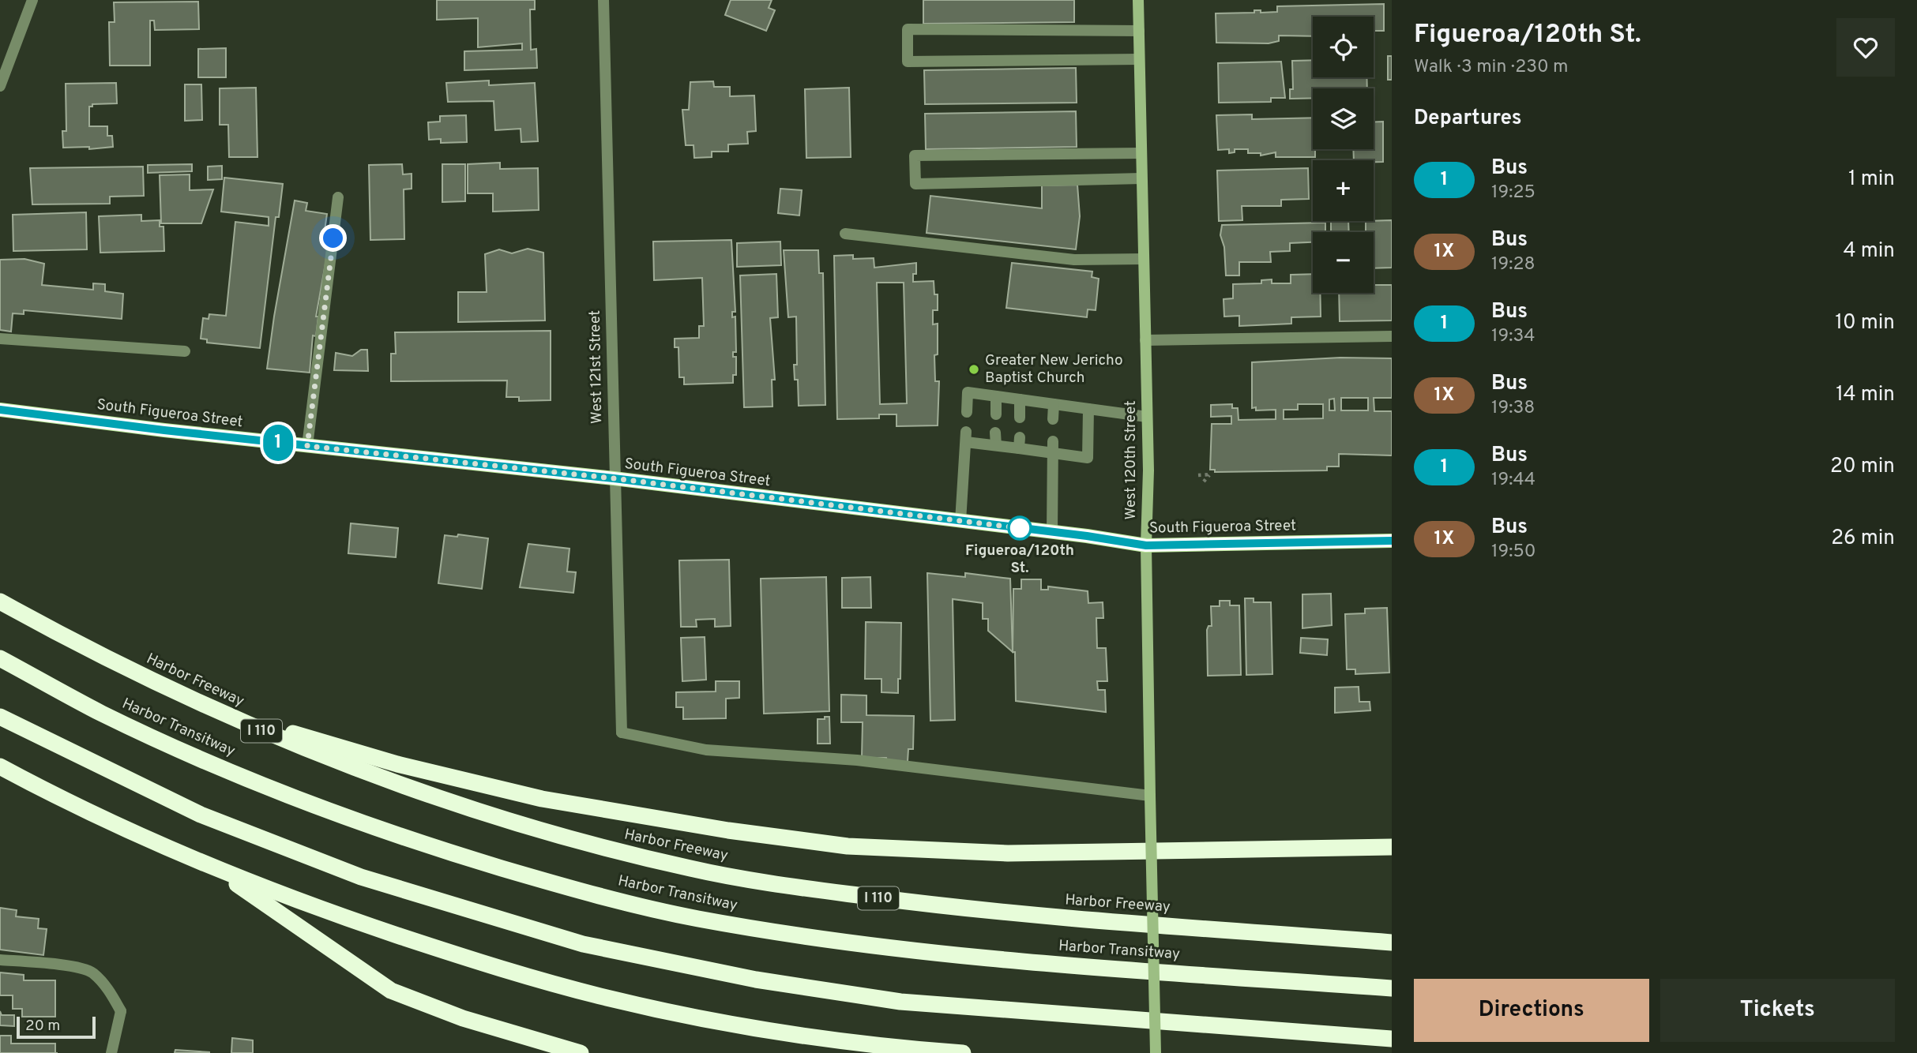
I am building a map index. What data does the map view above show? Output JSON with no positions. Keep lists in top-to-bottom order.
{
  "streets": {
    "highway": ["Harbor Freeway", "Harbor Transitway", "I 110"],
    "main road": ["South Figueroa Street"],
    "street": ["West 121st Street", "West 120th Street"]
  },
  "crossings": [
    ["West 121st Street", "South Figueroa Street"],
    ["West 121st Street", "West 120th Street"],
    ["South Figueroa Street", "West 120th Street"]
  ],
  "places": ["Greater New Jericho Baptist Church", "Figueroa/120th St."],
  "lines": ["bus line 1"],
  "scale_bar": "20 m",
  "page": {
    "on_map": "1",
    "heading": [
      ["Figueroa/120th St.", "Walk · 3 min · 230 m"],
      "Departures"
    ],
    "map_buttons": ["+", "−"],
    "list": [
      {
        "mark": "1",
        "name": "Bus",
        "note": "19:25",
        "value": "1 min"
      },
      {
        "mark": "1X",
        "name": "Bus",
        "note": "19:28",
        "value": "4 min"
      },
      {
        "mark": "1",
        "name": "Bus",
        "note": "19:34",
        "value": "10 min"
      },
      {
        "mark": "1X",
        "name": "Bus",
        "note": "19:38",
        "value": "14 min"
      },
      {
        "mark": "1",
        "name": "Bus",
        "note": "19:44",
        "value": "20 min"
      },
      {
        "mark": "1X",
        "name": "Bus",
        "note": "19:50",
        "value": "26 min"
      }
    ],
    "buttons": ["Directions", "Tickets"],
    "scale": "20 m"
  }
}
